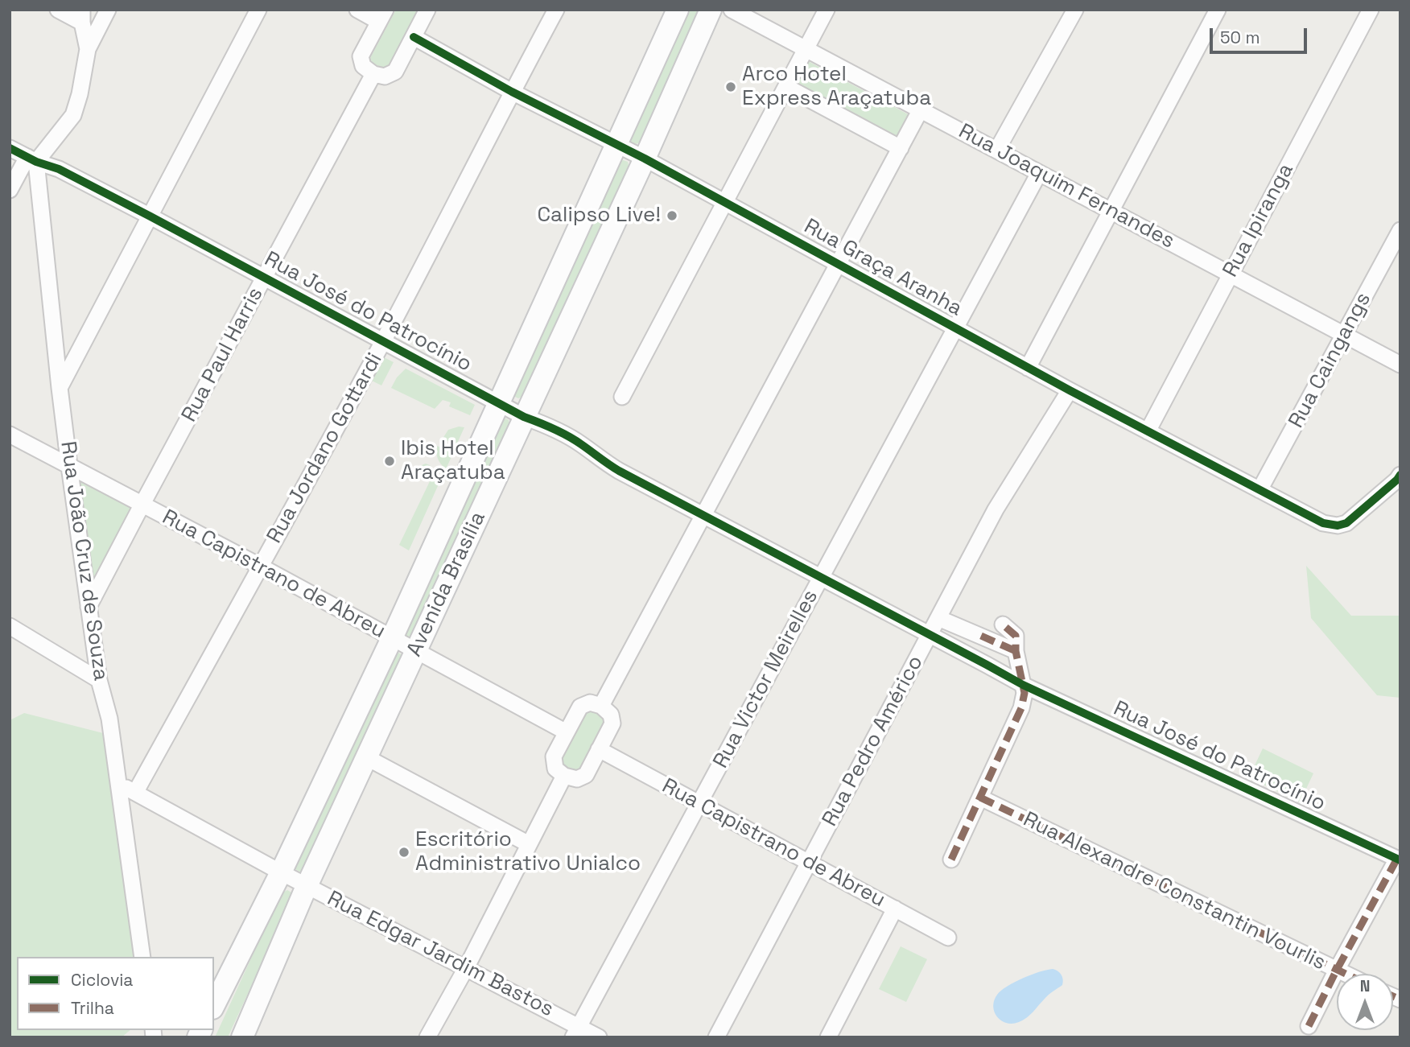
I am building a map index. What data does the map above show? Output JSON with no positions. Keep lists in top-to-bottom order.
{
  "streets": {
    "main road": ["Avenida Brasília"],
    "street": [
      "Rua Joaquim Fernandes",
      "Rua Ipiranga",
      "Rua Graça Aranha",
      "Rua José do Patrocínio",
      "Rua Paul Harris",
      "Rua Caingangs",
      "Rua Jordano Gottardi",
      "Rua João Cruz de Souza",
      "Rua Capistrano de Abreu",
      "Rua Victor Meirelles",
      "Rua Pedro Américo",
      "Rua Alexandre Constantin Vourlis",
      "Rua Edgar Jardim Bastos"
    ]
  },
  "crossings": [
    ["Rua Joaquim Fernandes", "Rua Ipiranga"],
    ["Rua Joaquim Fernandes", "Rua Caingangs"],
    ["Rua Joaquim Fernandes", "Rua Victor Meirelles"],
    ["Rua Ipiranga", "Rua Graça Aranha"],
    ["Rua Graça Aranha", "Rua Caingangs"],
    ["Rua Graça Aranha", "Rua Jordano Gottardi"],
    ["Rua Graça Aranha", "Avenida Brasília"],
    ["Rua Graça Aranha", "Rua Victor Meirelles"],
    ["Rua Graça Aranha", "Rua Pedro Américo"],
    ["Rua José do Patrocínio", "Rua Paul Harris"],
    ["Rua José do Patrocínio", "Rua Jordano Gottardi"],
    ["Rua José do Patrocínio", "Rua João Cruz de Souza"],
    ["Rua José do Patrocínio", "Avenida Brasília"],
    ["Rua José do Patrocínio", "Rua Victor Meirelles"],
    ["Rua José do Patrocínio", "Rua Pedro Américo"],
    ["Rua Paul Harris", "Rua João Cruz de Souza"],
    ["Rua Paul Harris", "Rua Capistrano de Abreu"],
    ["Rua Jordano Gottardi", "Rua Capistrano de Abreu"],
    ["Rua Jordano Gottardi", "Rua Edgar Jardim Bastos"],
    ["Rua João Cruz de Souza", "Rua Capistrano de Abreu"],
    ["Rua João Cruz de Souza", "Rua Edgar Jardim Bastos"],
    ["Rua Capistrano de Abreu", "Avenida Brasília"],
    ["Rua Capistrano de Abreu", "Rua Victor Meirelles"],
    ["Rua Capistrano de Abreu", "Rua Pedro Américo"],
    ["Avenida Brasília", "Rua Edgar Jardim Bastos"],
    ["Rua Victor Meirelles", "Rua Edgar Jardim Bastos"]
  ],
  "places": [
    "Arco Hotel Express Araçatuba",
    "Calipso Live!",
    "Ibis Hotel Araçatuba",
    "Escritório Administrativo Unialco"
  ],
  "legend": ["Ciclovia", "Trilha"],
  "scale_bar": "50 m",
  "north": "top"
}
